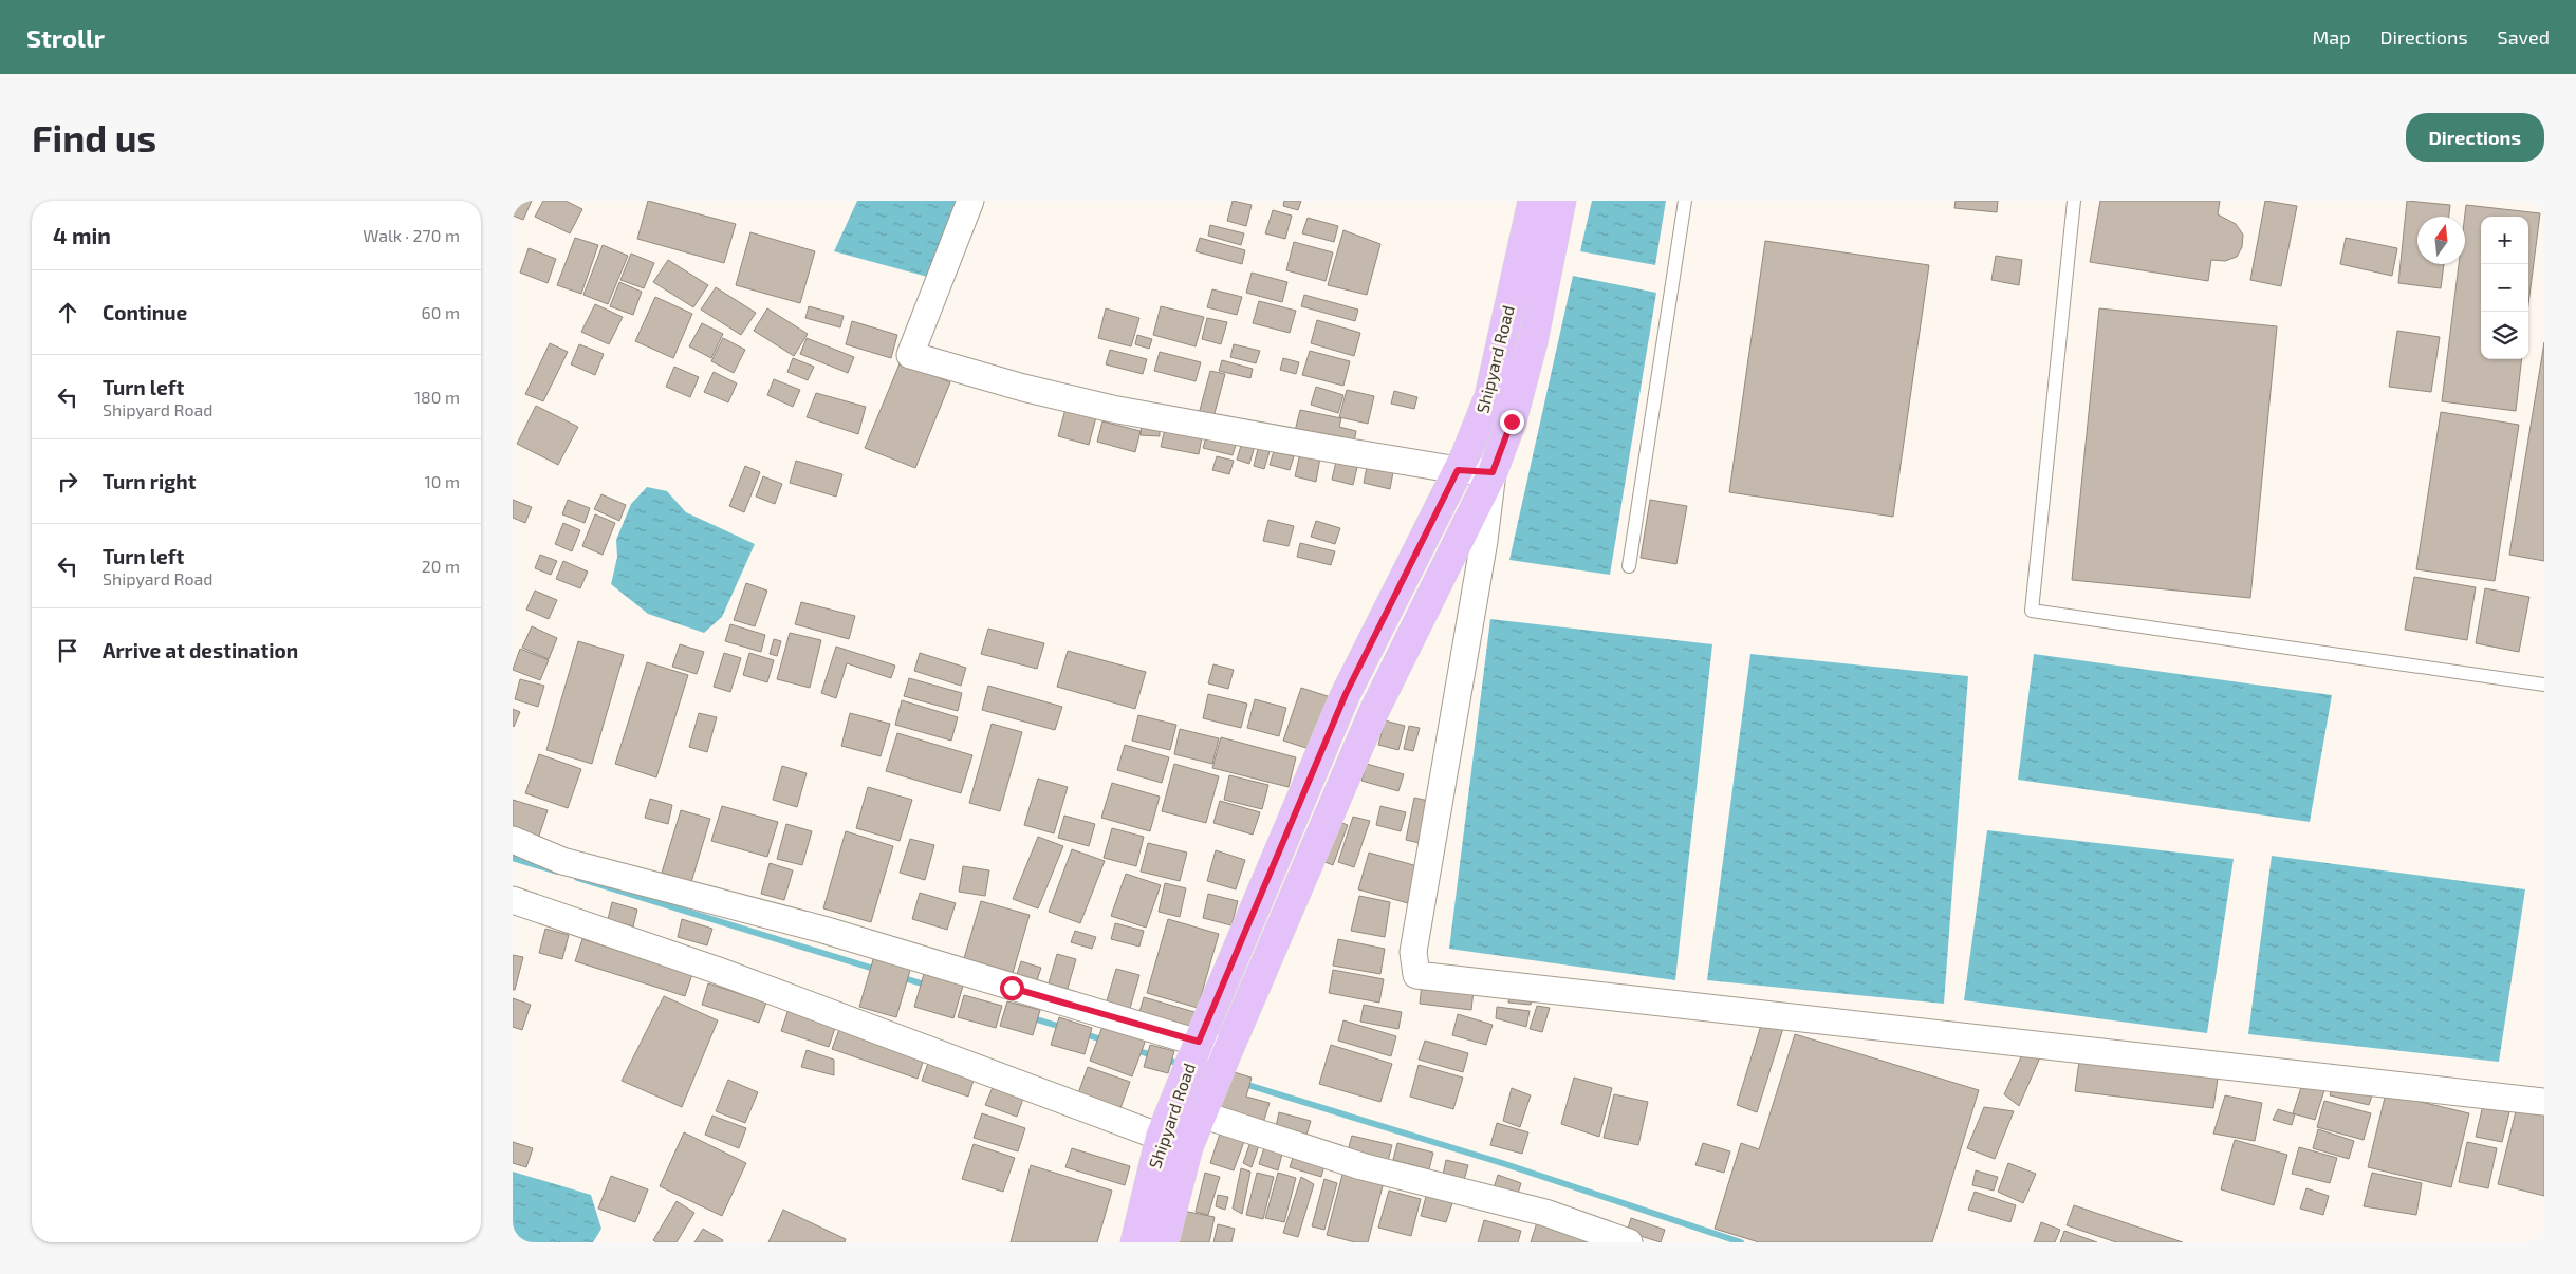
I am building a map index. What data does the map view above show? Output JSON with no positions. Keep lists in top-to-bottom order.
{
  "streets": {
    "main road": ["Shipyard Road"]
  },
  "north": "top",
  "page": {
    "header": "Strollr",
    "nav": ["Map", "Directions", "Saved"],
    "buttons": "Directions",
    "title": "Find us",
    "heading": ["4 min", "Walk · 270 m"],
    "map_buttons": ["+", "−"],
    "list": [
      ["Continue", "60 m"],
      ["Turn left", "Shipyard Road", "180 m"],
      ["Turn right", "10 m"],
      ["Turn left", "Shipyard Road", "20 m"],
      "Arrive at destination"
    ]
  }
}
